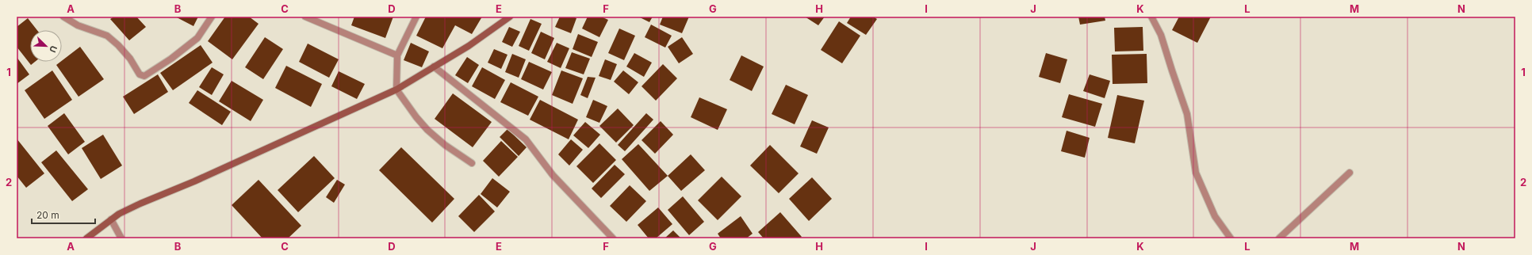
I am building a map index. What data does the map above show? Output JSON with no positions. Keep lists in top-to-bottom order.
{
  "scale_bar": "20 m",
  "north": "bottom right",
  "grid": {
    "columns": [
      "A",
      "B",
      "C",
      "D",
      "E",
      "F",
      "G",
      "H",
      "I",
      "J",
      "K",
      "L",
      "M",
      "N"
    ],
    "rows": ["1", "2"]
  }
}
